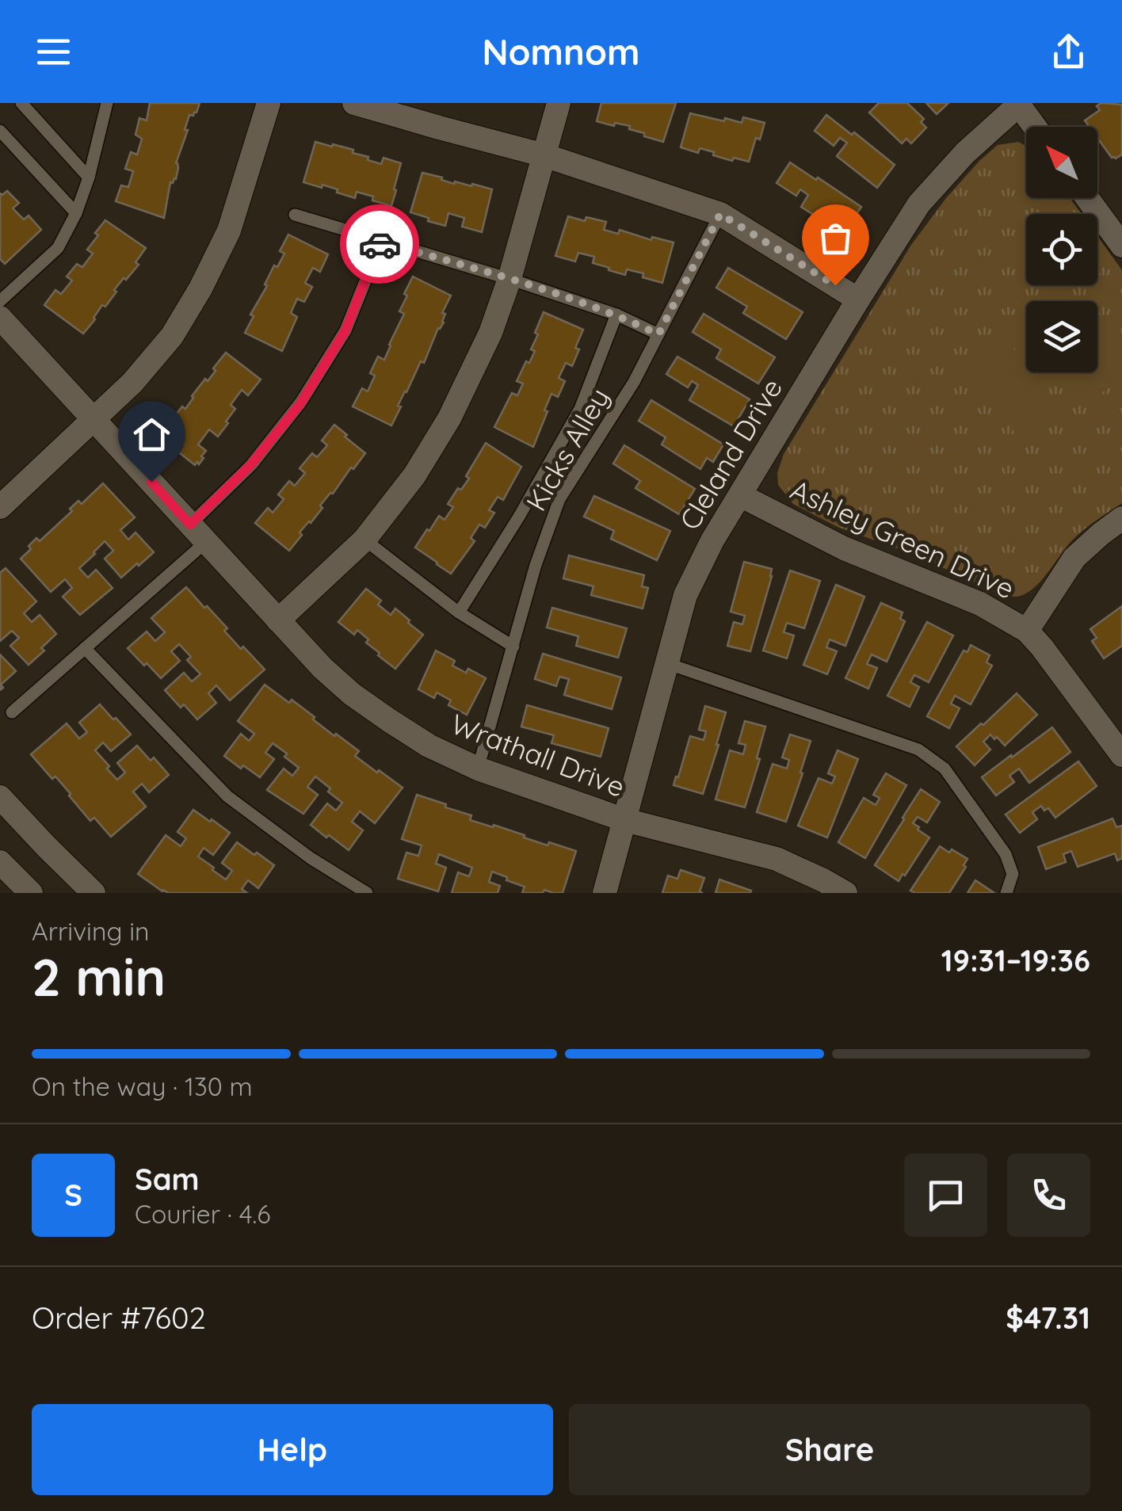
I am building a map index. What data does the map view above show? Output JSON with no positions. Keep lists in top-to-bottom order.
{
  "streets": {
    "street": ["Cleland Drive", "Ashley Green Drive", "Wrathall Drive"],
    "lane": ["Kicks Alley"]
  },
  "crossings": [
    ["Kicks Alley", "Wrathall Drive"],
    ["Cleland Drive", "Ashley Green Drive"],
    ["Cleland Drive", "Wrathall Drive"]
  ],
  "north": "top left",
  "page": {
    "header": "Nomnom",
    "heading": ["2 min", "Arriving in", "19:31–19:36"],
    "panel": [
      "Sam",
      "Courier · 4.6",
      "Order #7602",
      "$47.31"
    ],
    "bar": "On the way · 130 m",
    "round": "S",
    "buttons": ["Help", "Share"]
  }
}
